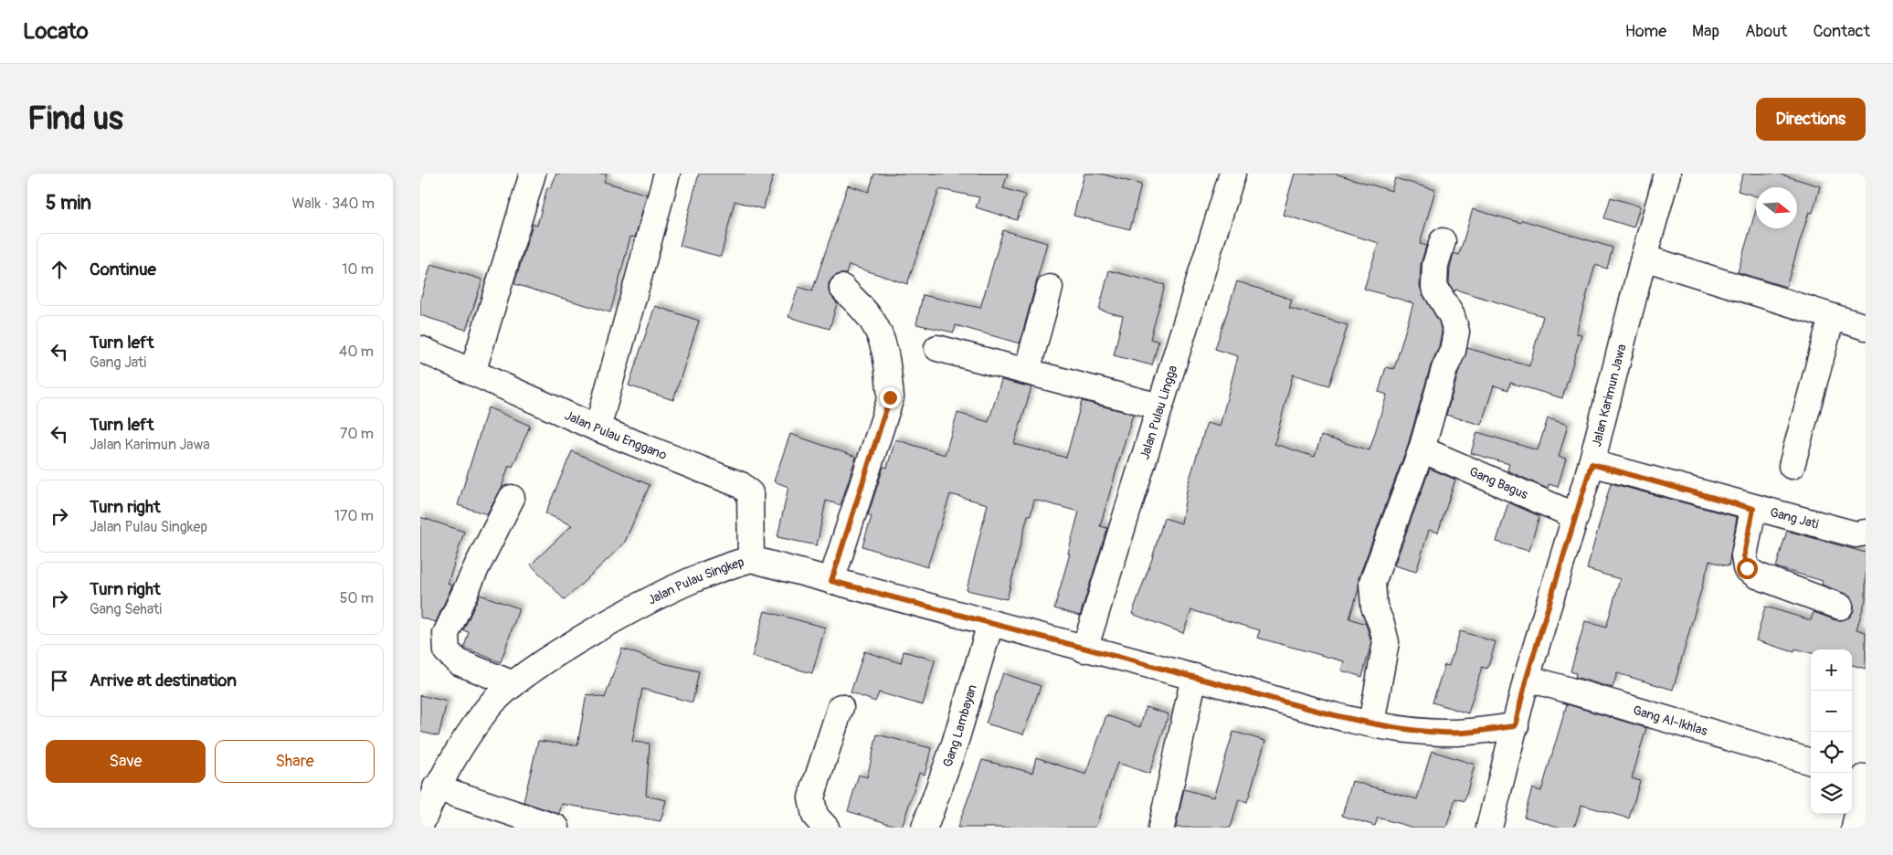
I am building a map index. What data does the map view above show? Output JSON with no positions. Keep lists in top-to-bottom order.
{
  "streets": {
    "street": [
      "Jalan Karimun Jawa",
      "Jalan Pulau Lingga",
      "Jalan Pulau Enggano",
      "Gang Bagus",
      "Gang Jati",
      "Jalan Pulau Singkep",
      "Gang Al-Ikhlas",
      "Gang Lambayan"
    ]
  },
  "crossings": [
    ["Jalan Karimun Jawa", "Gang Bagus"],
    ["Jalan Karimun Jawa", "Gang Jati"],
    ["Jalan Karimun Jawa", "Jalan Pulau Singkep"],
    ["Jalan Karimun Jawa", "Gang Al-Ikhlas"],
    ["Jalan Pulau Lingga", "Jalan Pulau Singkep"],
    ["Jalan Pulau Enggano", "Jalan Pulau Singkep"],
    ["Jalan Pulau Singkep", "Gang Lambayan"]
  ],
  "north": "right",
  "page": {
    "header": "Locato",
    "nav": [
      "Home",
      "Map",
      "About",
      "Contact"
    ],
    "buttons": [
      "Directions",
      ["Save", "Share"]
    ],
    "title": "Find us",
    "heading": ["5 min", "Walk · 340 m"],
    "list": [
      ["Continue", "10 m"],
      ["Turn left", "Gang Jati", "40 m"],
      ["Turn left", "Jalan Karimun Jawa", "70 m"],
      ["Turn right", "Jalan Pulau Singkep", "170 m"],
      ["Turn right", "Gang Sehati", "50 m"],
      "Arrive at destination"
    ],
    "map_buttons": ["+", "−"]
  }
}
